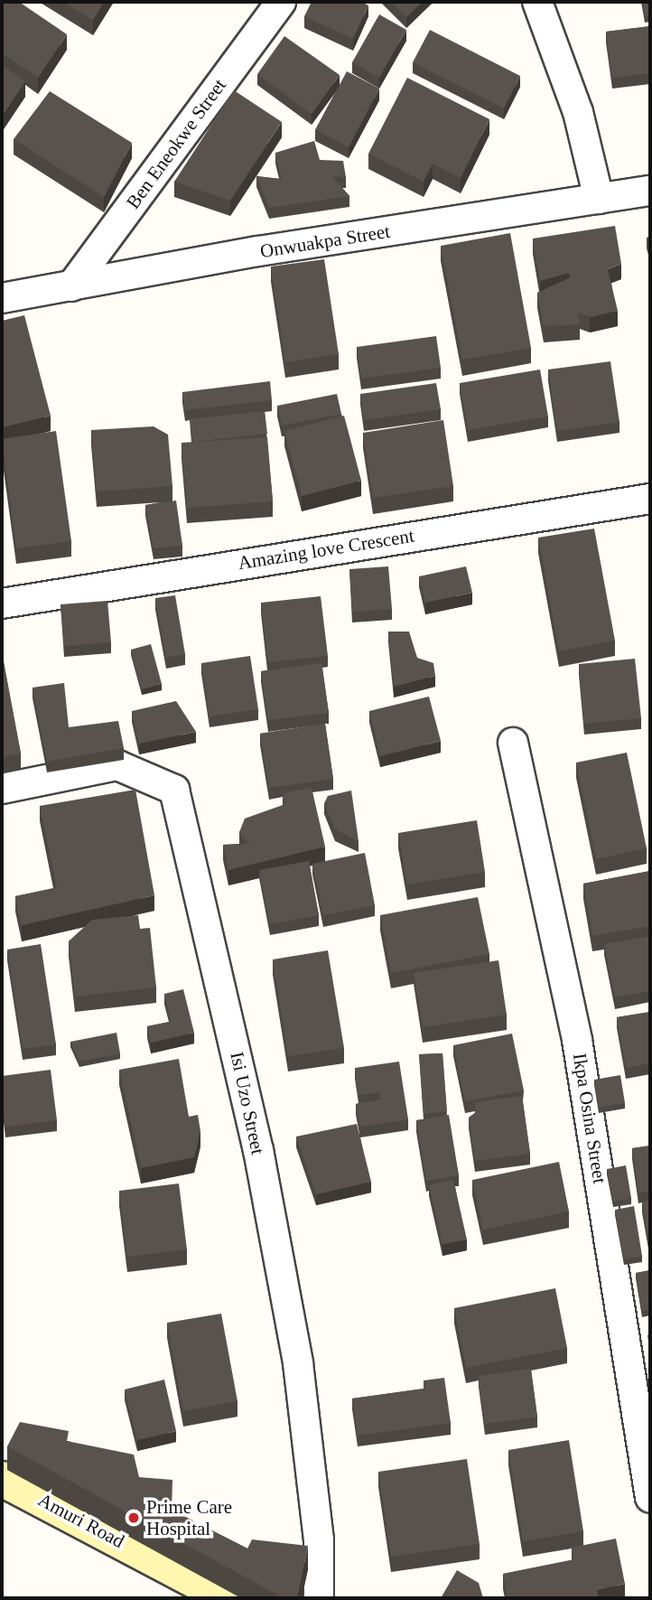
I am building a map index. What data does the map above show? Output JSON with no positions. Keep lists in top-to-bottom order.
{
  "streets": {
    "main road": ["Amuri Road"],
    "street": [
      "Ben Eneokwe Street",
      "Onwuakpa Street",
      "Amazing love Crescent",
      "Isi Uzo Street",
      "Ikpa Osina Street"
    ]
  },
  "crossings": [
    ["Ben Eneokwe Street", "Onwuakpa Street"]
  ],
  "places": ["Prime Care Hospital"]
}
